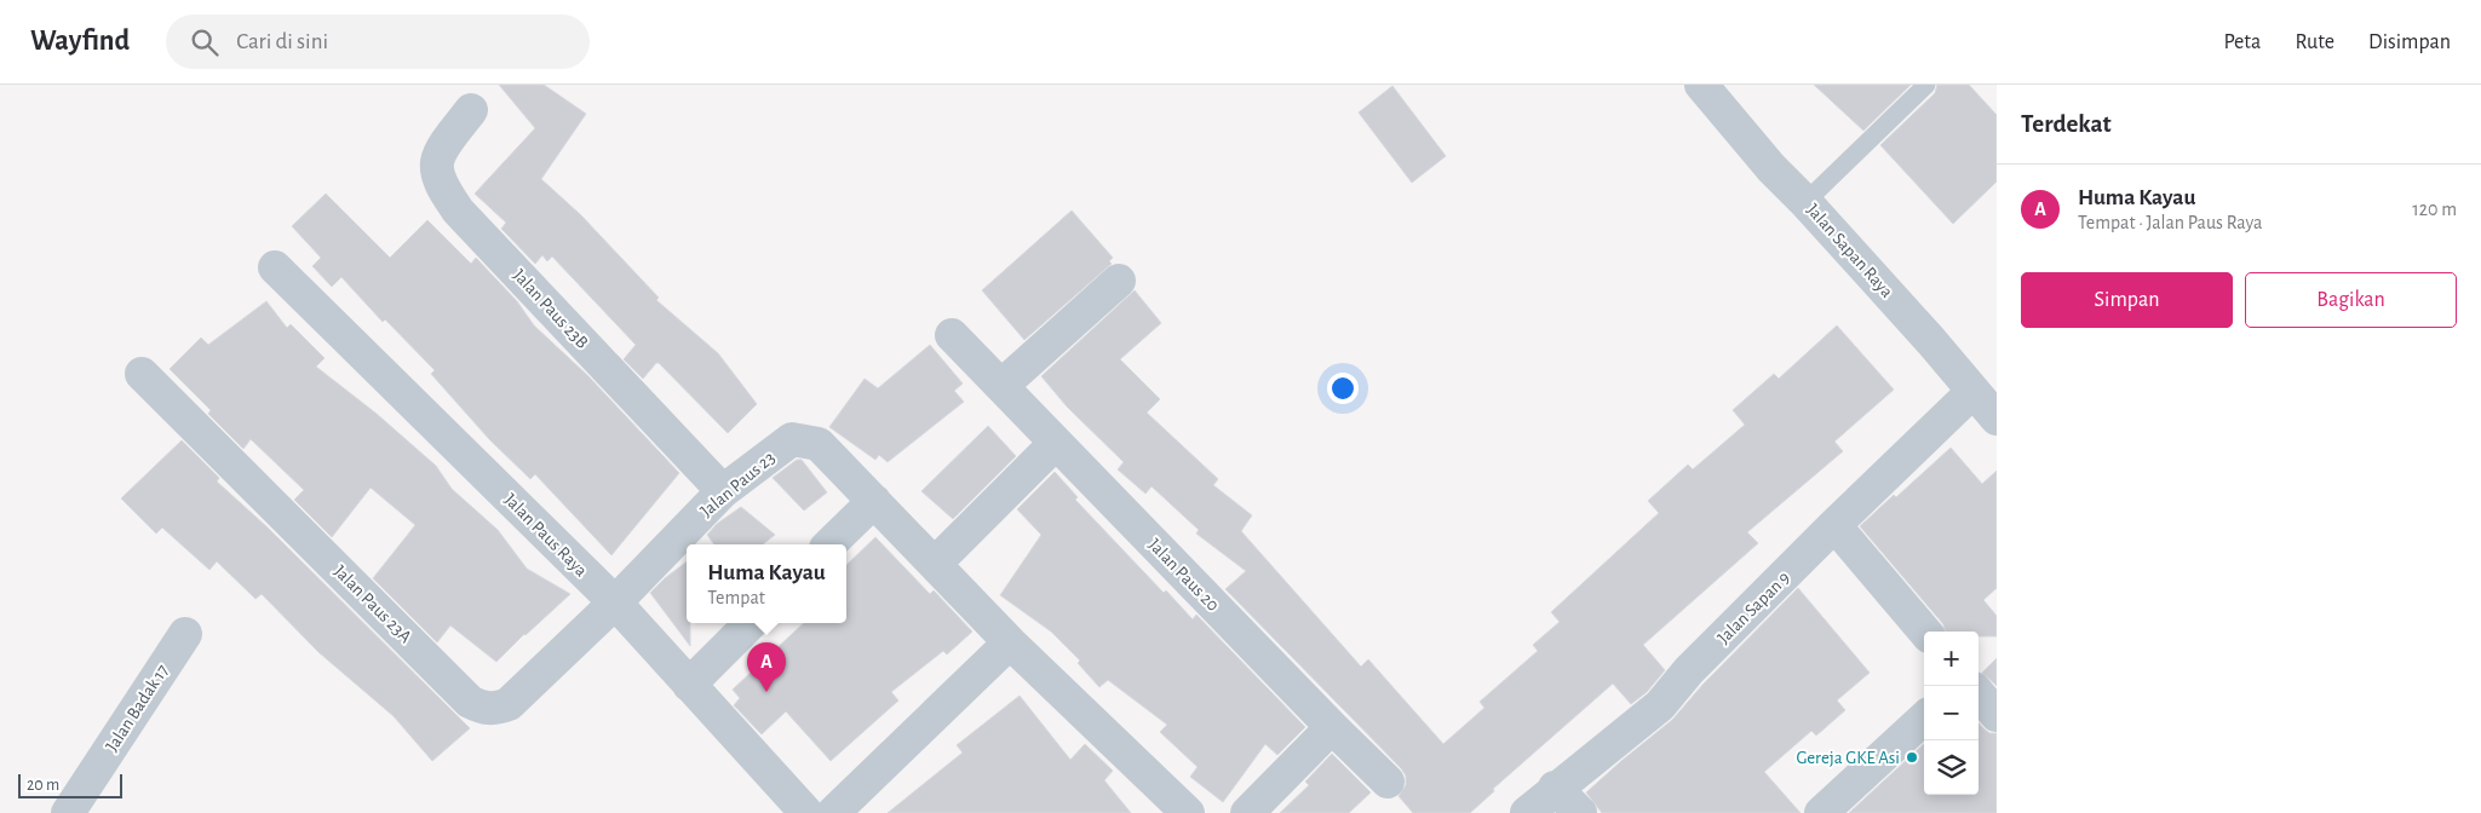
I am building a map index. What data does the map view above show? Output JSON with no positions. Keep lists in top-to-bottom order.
{
  "streets": {
    "street": [
      "Jalan Sapan Raya",
      "Jalan Paus 23B",
      "Jalan Paus 23",
      "Jalan Paus Raya",
      "Jalan Paus 20",
      "Jalan Paus 23A",
      "Jalan Sapan 9",
      "Jalan Badak 17"
    ]
  },
  "crossings": [
    ["Jalan Sapan Raya", "Jalan Sapan 9"],
    ["Jalan Paus 23B", "Jalan Paus 23"],
    ["Jalan Paus 23", "Jalan Paus Raya"],
    ["Jalan Paus 23", "Jalan Paus 23A"],
    ["Jalan Paus Raya", "Jalan Paus 23A"]
  ],
  "places": ["Gereja GKE Asi"],
  "scale_bar": "20 m",
  "page": {
    "header": "Wayfind",
    "search": "Cari di sini",
    "nav": ["Peta", "Rute", "Disimpan"],
    "heading": "Terdekat",
    "list": [
      {
        "mark": "A",
        "name": "Huma Kayau",
        "note": "Tempat · Jalan Paus Raya",
        "value": "120 m"
      }
    ],
    "buttons": ["Simpan", "Bagikan"],
    "popup": ["Huma Kayau", "Tempat"],
    "map_buttons": ["+", "−"],
    "pins": "A",
    "scale": "20 m"
  }
}
